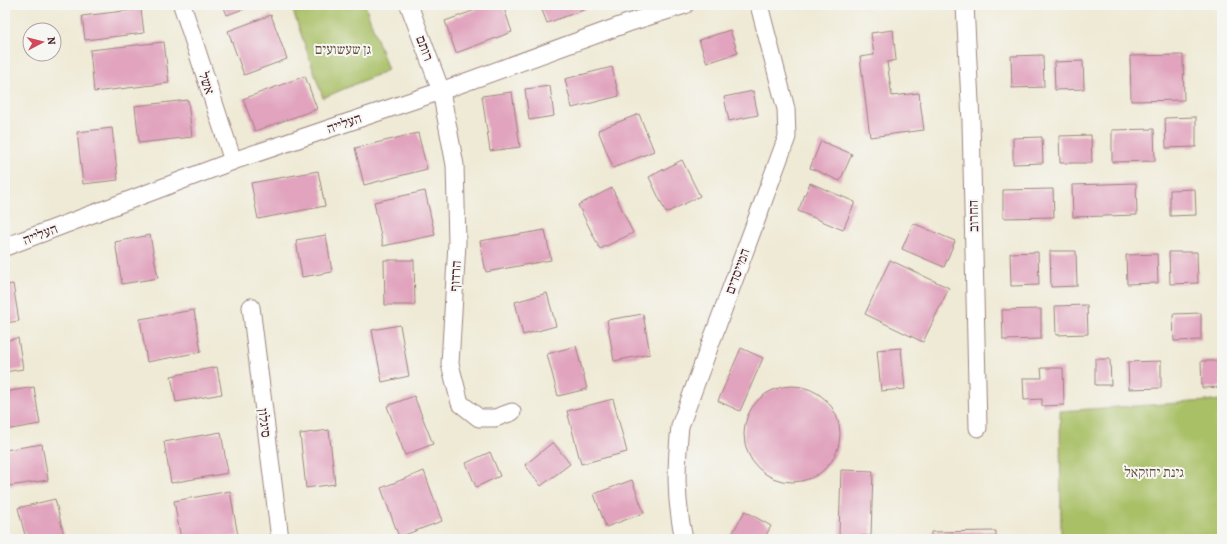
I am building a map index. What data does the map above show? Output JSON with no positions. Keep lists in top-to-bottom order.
{
  "streets": {
    "street": [
      "רותם",
      "אשל",
      "העלייה",
      "החרוב",
      "המייסדים",
      "הרדוף",
      "סיגלון"
    ]
  },
  "crossings": [
    ["רותם", "העלייה"],
    ["רותם", "הרדוף"],
    ["אשל", "העלייה"],
    ["העלייה", "הרדוף"]
  ],
  "parks": ["גן שעשועים", "גינת יחזקאל"],
  "north": "right"
}
